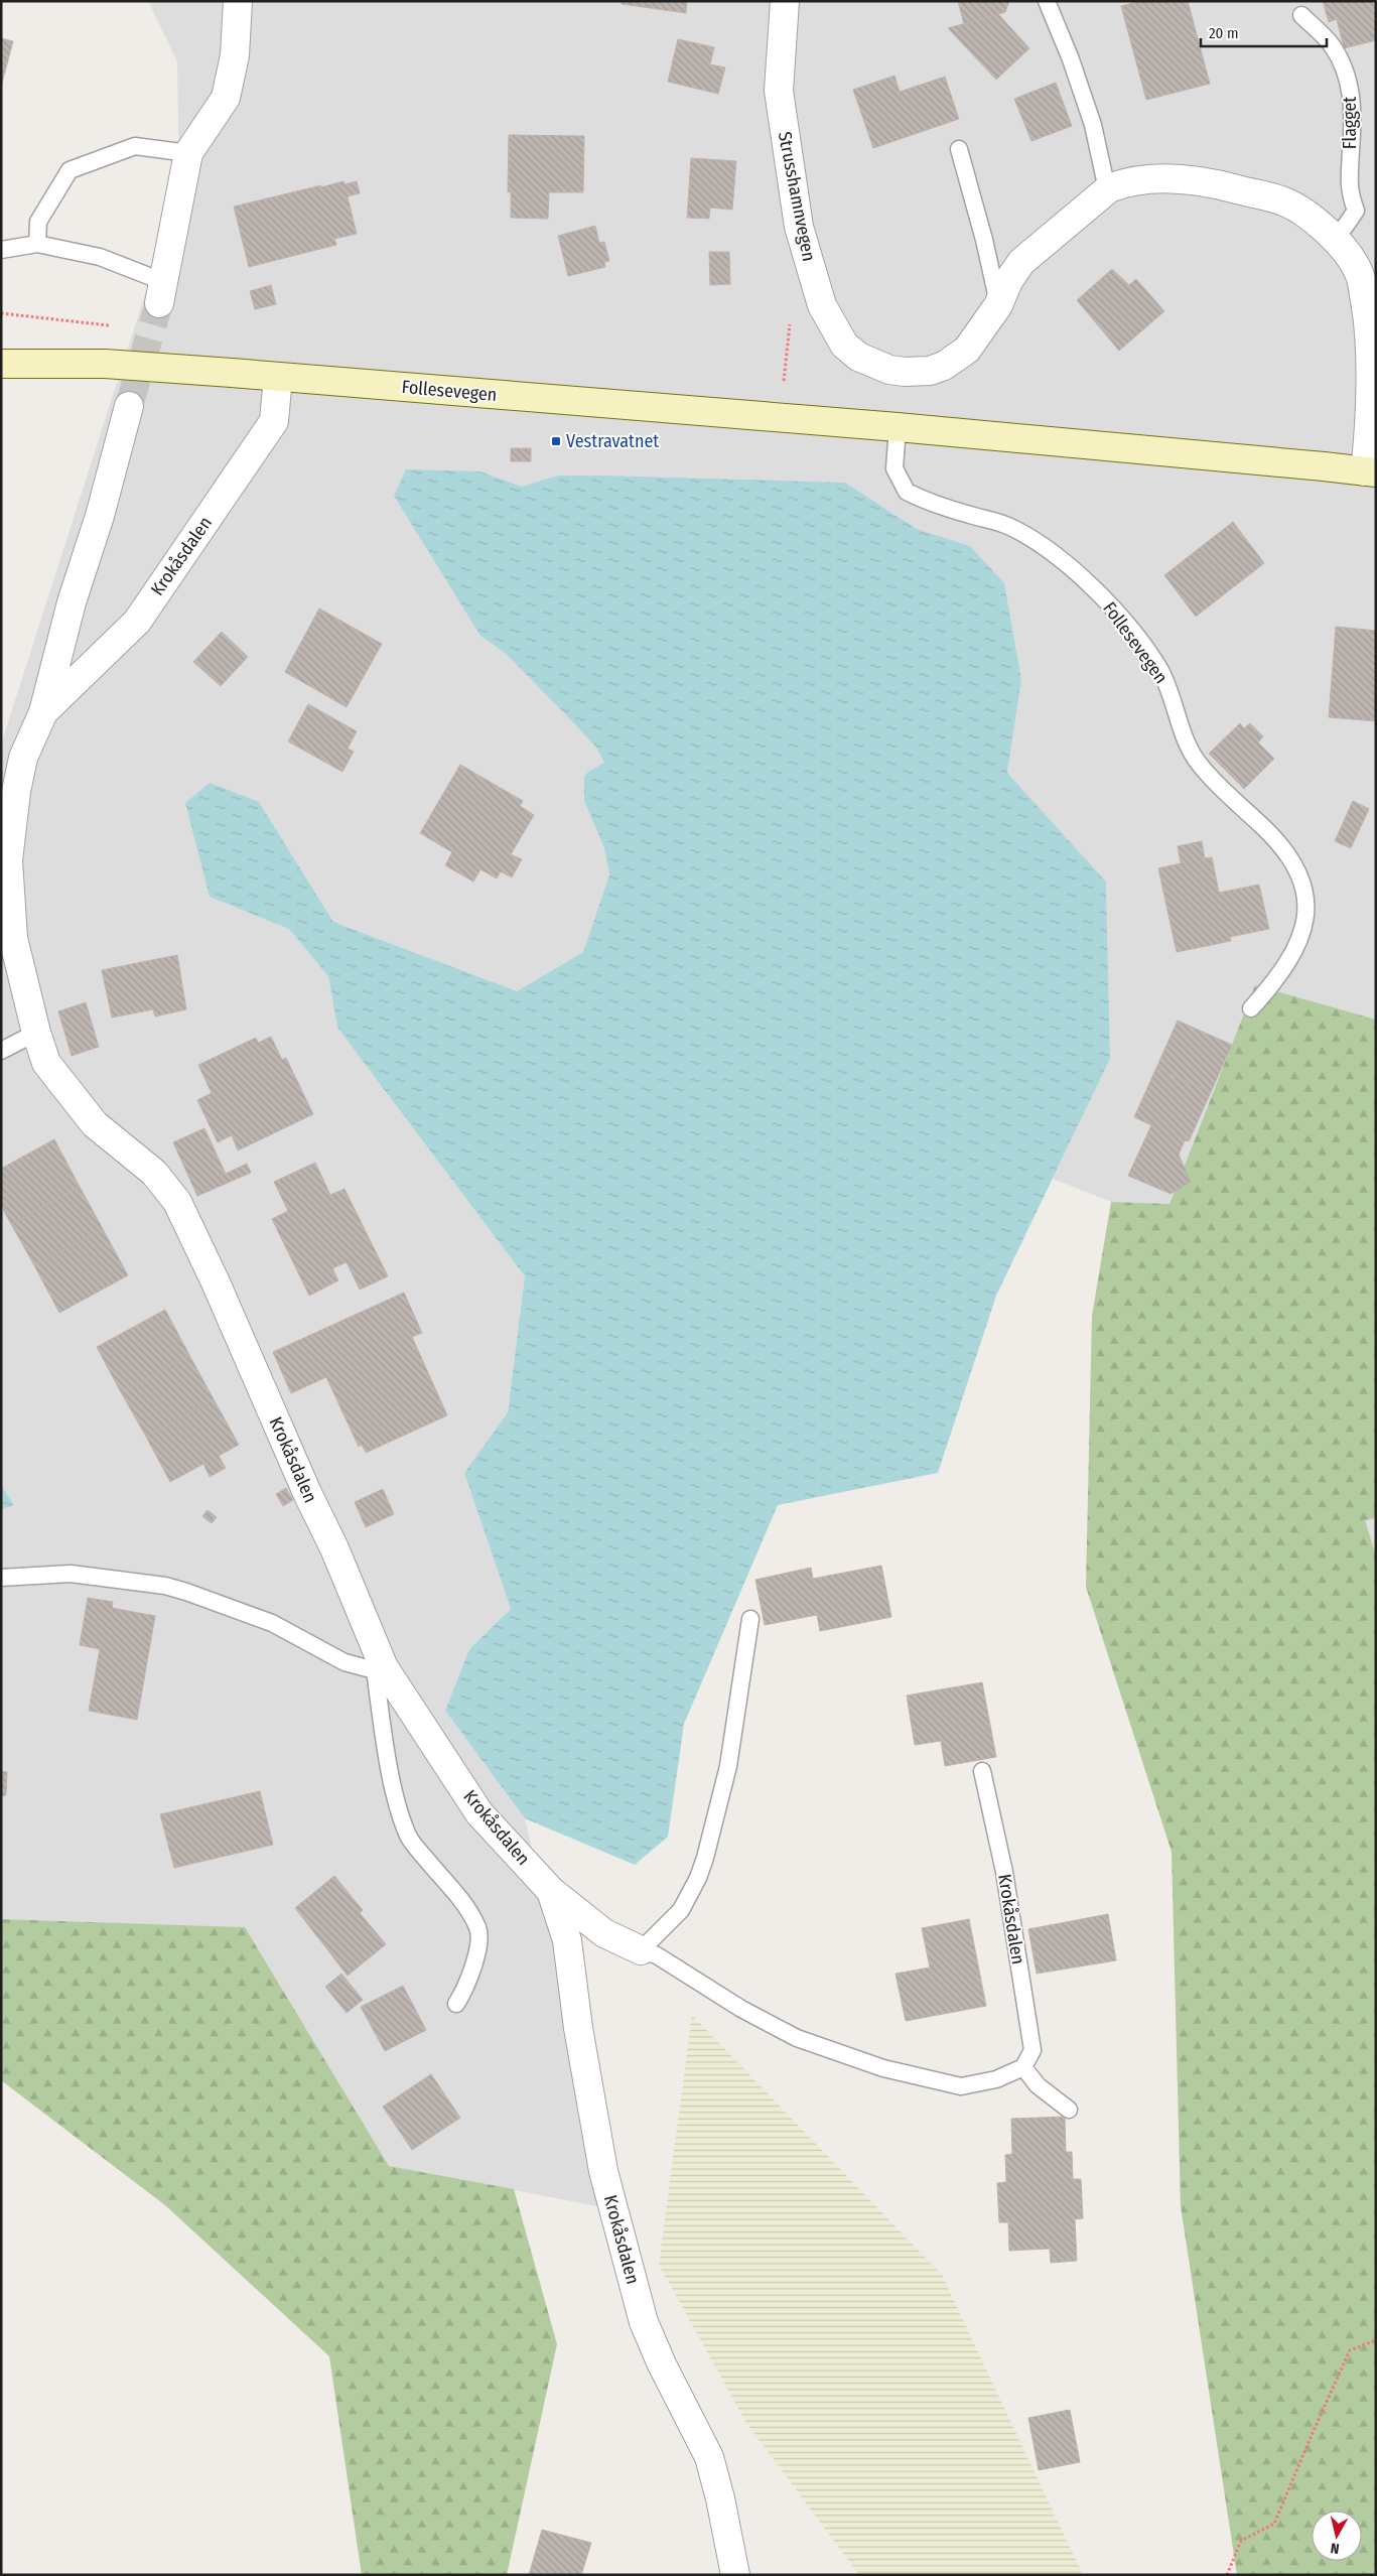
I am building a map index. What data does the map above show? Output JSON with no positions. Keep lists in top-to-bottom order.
{
  "streets": {
    "main road": ["Follesevegen"],
    "street": ["Strusshamnvegen", "Krokåsdalen"],
    "lane": ["Flagget"]
  },
  "crossings": [
    ["Flagget", "Strusshamnvegen"],
    ["Strusshamnvegen", "Follesevegen"],
    ["Follesevegen", "Krokåsdalen"]
  ],
  "places": {
    "transit": ["Vestravatnet"]
  },
  "scale_bar": "20 m",
  "north": "bottom"
}
